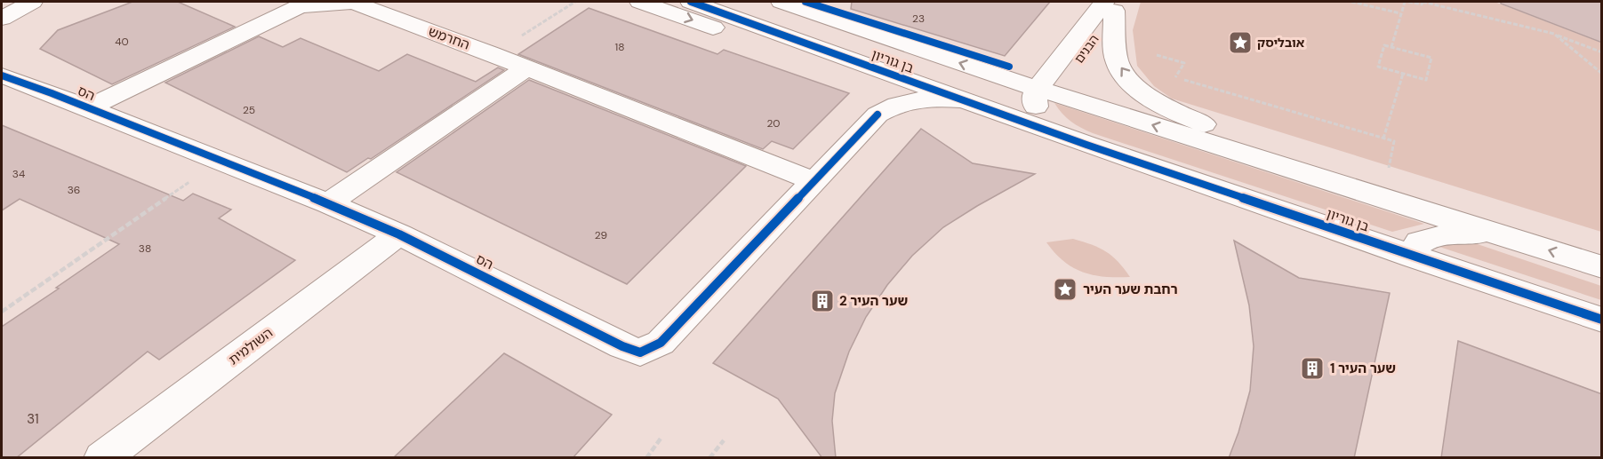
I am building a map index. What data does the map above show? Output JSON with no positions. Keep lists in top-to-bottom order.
{
  "streets": {
    "street": [
      "החרמש",
      "הבנים",
      "בן גוריון",
      "הס",
      "השולמית"
    ]
  },
  "crossings": [
    ["החרמש", "הס"],
    ["הבנים", "בן גוריון"],
    ["בן גוריון", "הס"],
    ["הס", "השולמית"]
  ],
  "places": {
    "place": ["אובליסק", "רחבת שער העיר"],
    "building": ["שער העיר 2", "שער העיר 1"]
  },
  "house_numbers": [
    "23",
    "40",
    "18",
    "25",
    "20",
    "34",
    "36",
    "29",
    "38",
    "31"
  ]
}
